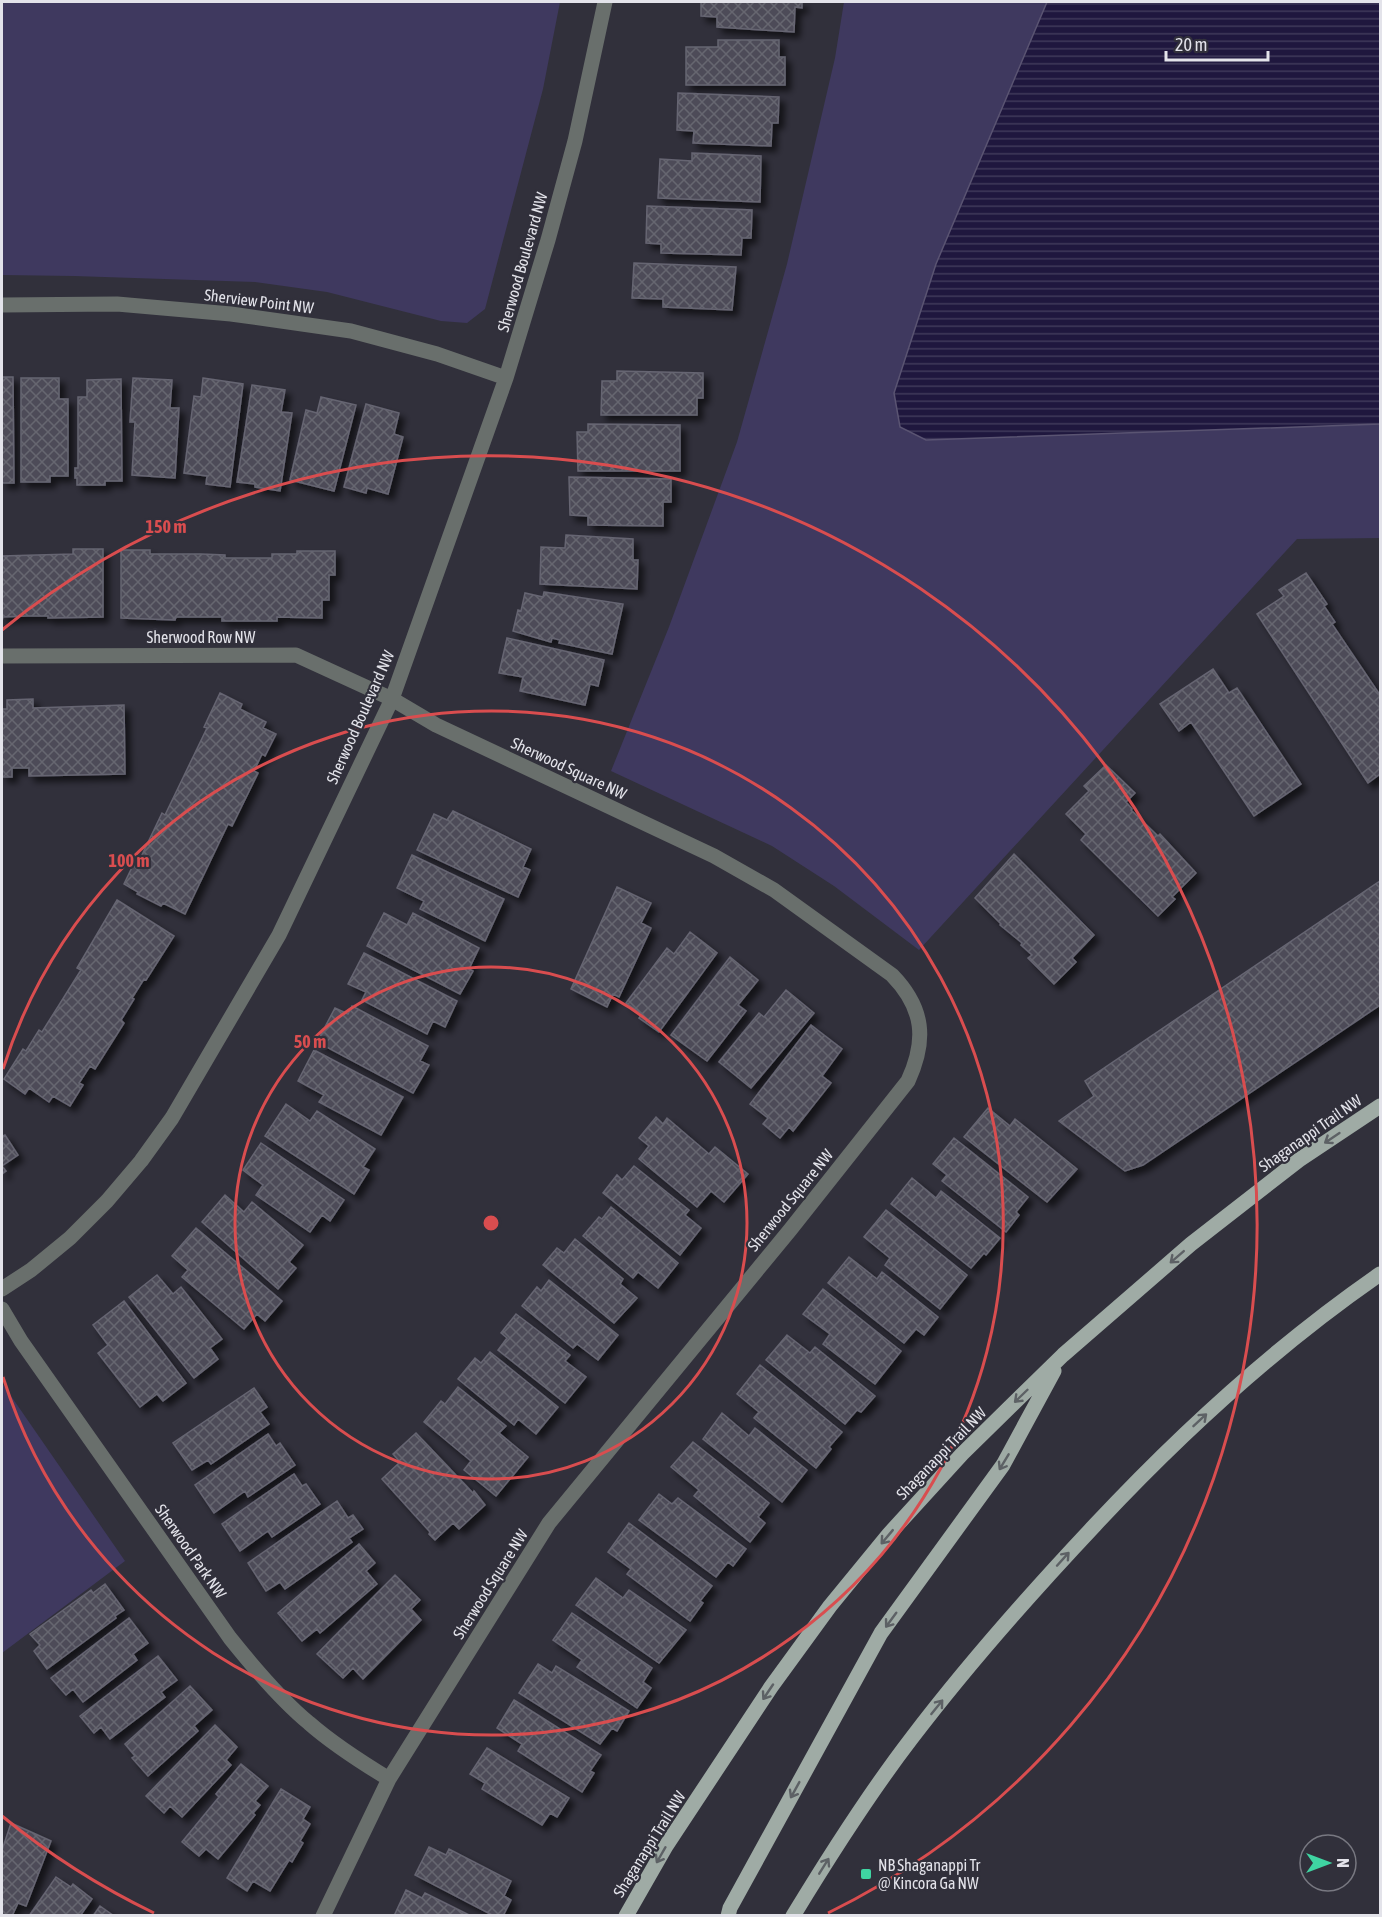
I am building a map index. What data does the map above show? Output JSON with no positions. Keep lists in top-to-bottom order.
{
  "streets": {
    "main road": ["Shaganappi Trail NW"],
    "street": [
      "Sherwood Boulevard NW",
      "Sherview Point NW",
      "Sherwood Row NW",
      "Sherwood Square NW",
      "Sherwood Park NW"
    ]
  },
  "crossings": [
    ["Sherwood Boulevard NW", "Sherview Point NW"],
    ["Sherwood Boulevard NW", "Sherwood Row NW"],
    ["Sherwood Boulevard NW", "Sherwood Square NW"],
    ["Sherwood Row NW", "Sherwood Square NW"],
    ["Sherwood Square NW", "Sherwood Park NW"]
  ],
  "places": {
    "transit": ["NB Shaganappi Tr @ Kincora Ga NW"]
  },
  "scale_bar": "20 m",
  "north": "right",
  "rings": ["150 m", "100 m", "50 m"]
}
